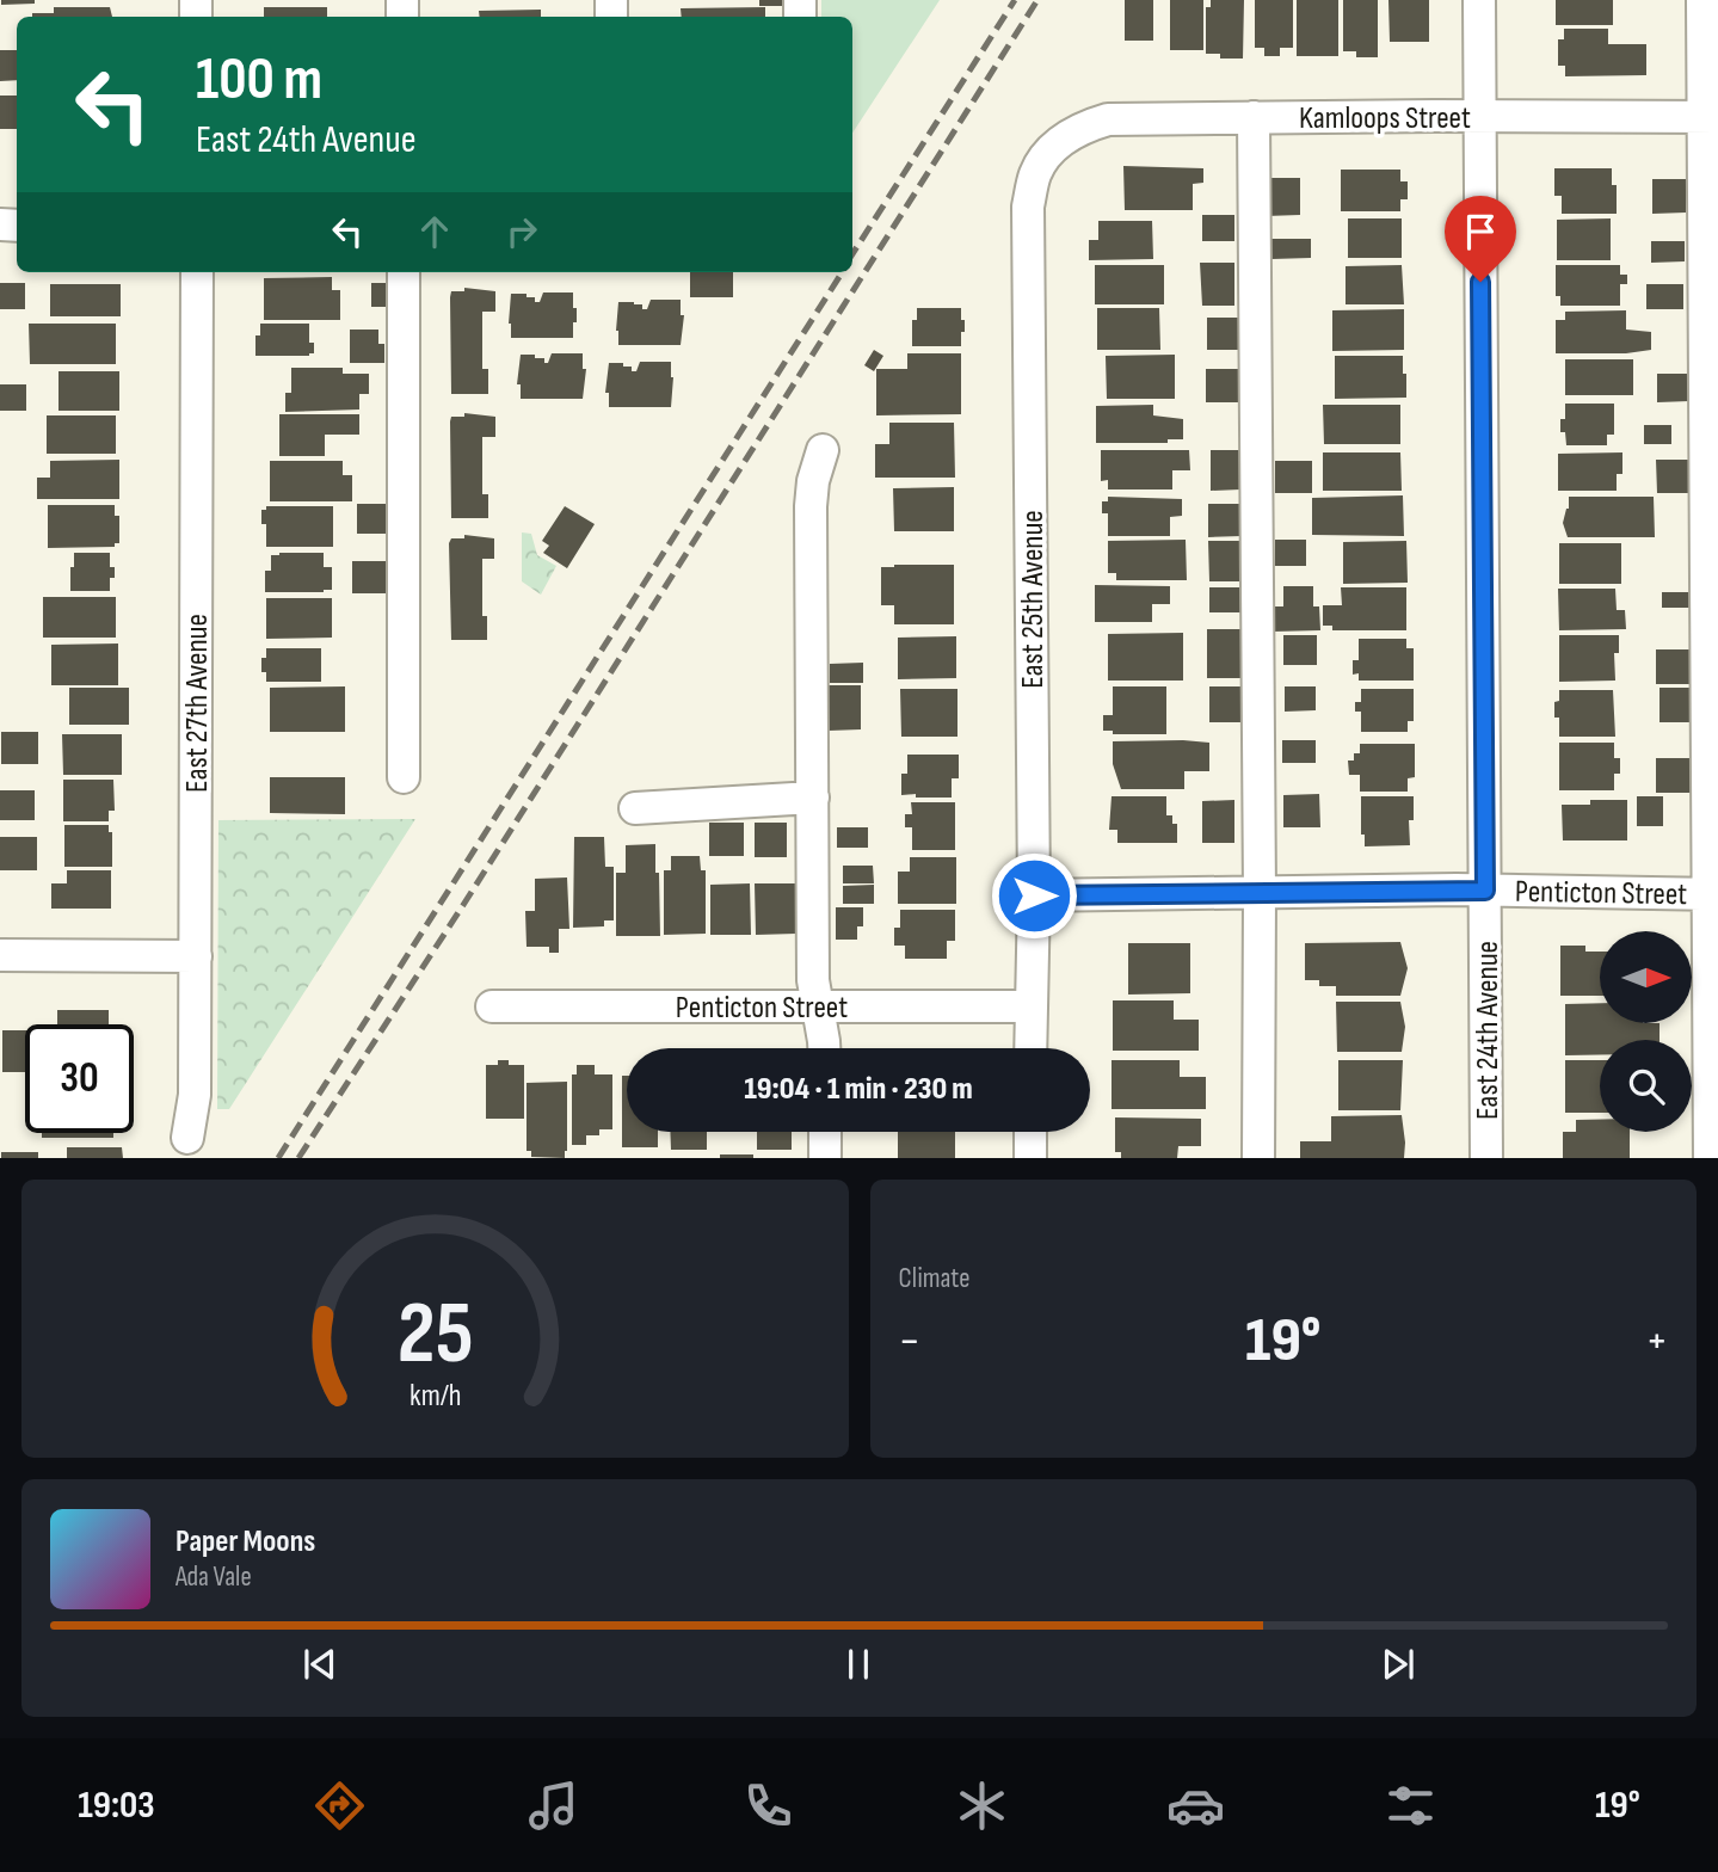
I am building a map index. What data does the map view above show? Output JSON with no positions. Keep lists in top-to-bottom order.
{
  "streets": {
    "street": [
      "Kamloops Street",
      "East 25th Avenue",
      "East 27th Avenue",
      "Penticton Street",
      "East 24th Avenue"
    ]
  },
  "crossings": [
    ["Kamloops Street", "East 25th Avenue"],
    ["Kamloops Street", "East 24th Avenue"],
    ["East 25th Avenue", "Penticton Street"],
    ["Penticton Street", "East 24th Avenue"]
  ],
  "north": "right",
  "page": {
    "turn": ["100 m", "East 24th Avenue"],
    "limit": "30",
    "trip": "19:04 · 1 min · 230 m",
    "tile": "Climate",
    "heat": ["−", "19°", "+"],
    "song": ["Paper Moons", "Ada Vale"],
    "tabs": ["19:03", "19°"],
    "gauge": ["25", "km/h"]
  }
}
